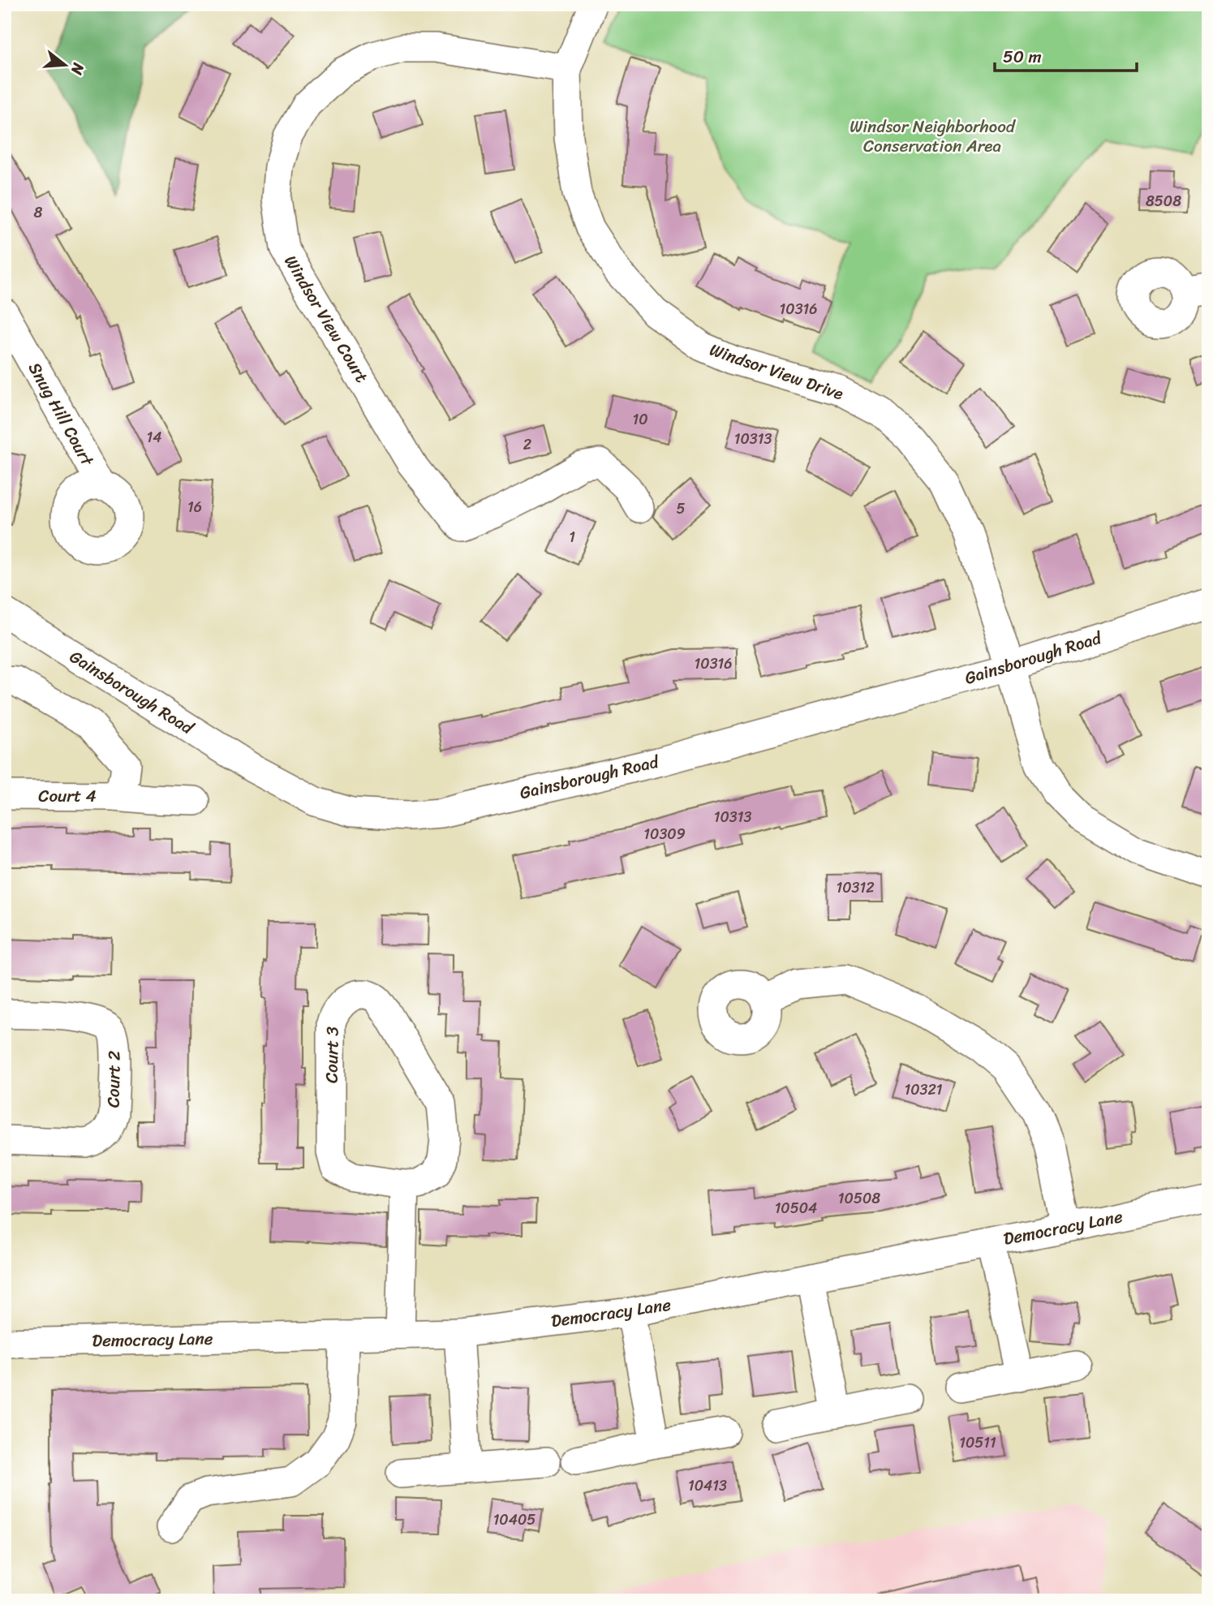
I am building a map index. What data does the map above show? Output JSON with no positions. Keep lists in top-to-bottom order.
{
  "streets": {
    "street": [
      "Windsor View Court",
      "Windsor View Drive",
      "Snug Hill Court",
      "Gainsborough Road",
      "Court 4",
      "Court 3",
      "Court 2",
      "Democracy Lane"
    ]
  },
  "crossings": [
    ["Windsor View Court", "Windsor View Drive"],
    ["Windsor View Drive", "Gainsborough Road"]
  ],
  "parks": ["Windsor Neighborhood Conservation Area"],
  "house_numbers": [
    "8508",
    "8",
    "10316",
    "10",
    "14",
    "10313",
    "2",
    "16",
    "5",
    "1",
    "10316",
    "10313",
    "10309",
    "10312",
    "10321",
    "10508",
    "10504",
    "10511",
    "10413",
    "10405"
  ],
  "scale_bar": "50 m",
  "north": "right"
}
